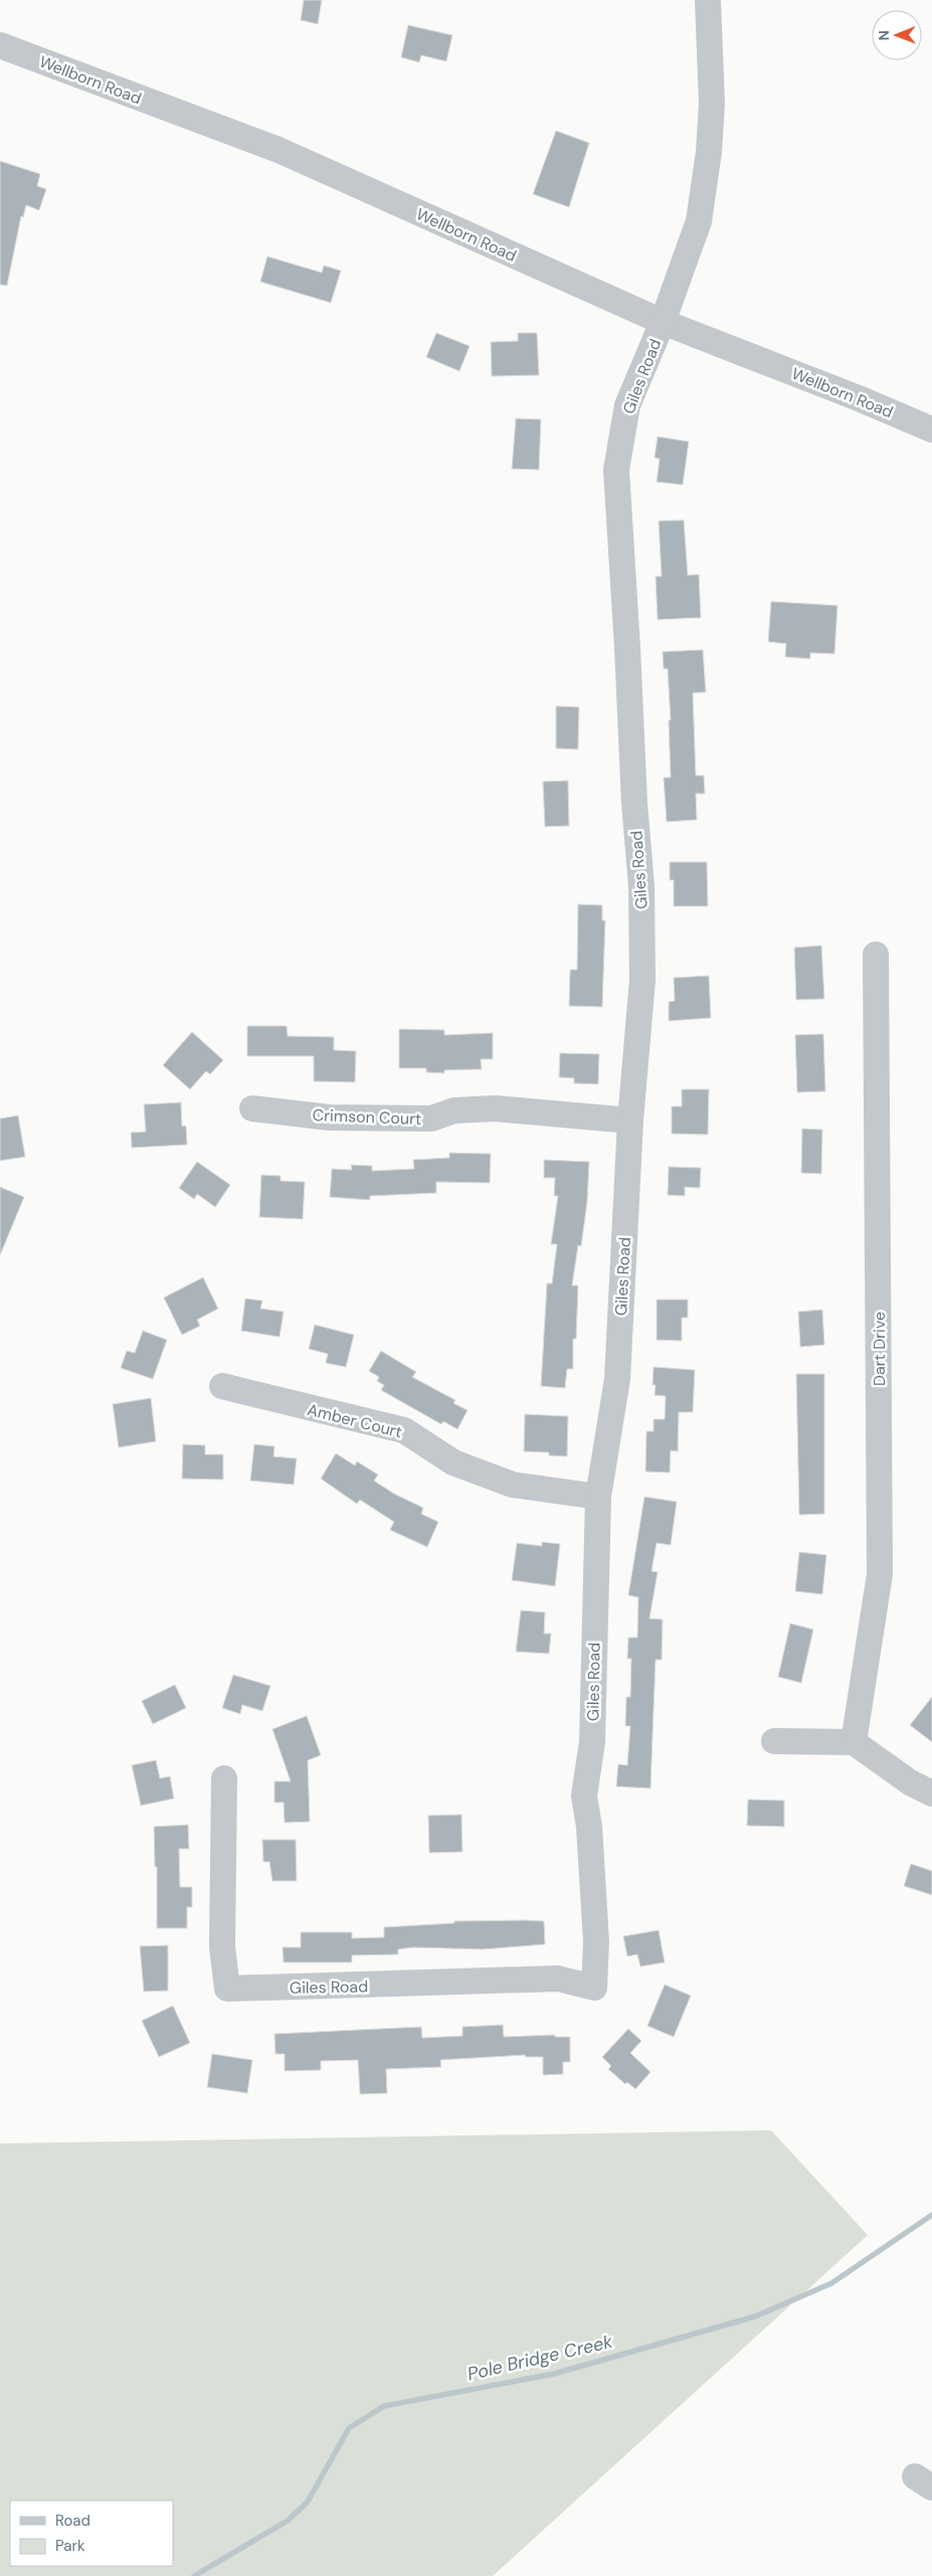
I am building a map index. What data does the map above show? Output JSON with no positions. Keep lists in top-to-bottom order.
{
  "streets": {
    "street": [
      "Wellborn Road",
      "Giles Road",
      "Crimson Court",
      "Dart Drive",
      "Amber Court"
    ]
  },
  "crossings": [
    ["Wellborn Road", "Giles Road"],
    ["Giles Road", "Crimson Court"],
    ["Giles Road", "Amber Court"]
  ],
  "water": ["Pole Bridge Creek"],
  "legend": ["Road", "Park"],
  "north": "left"
}
